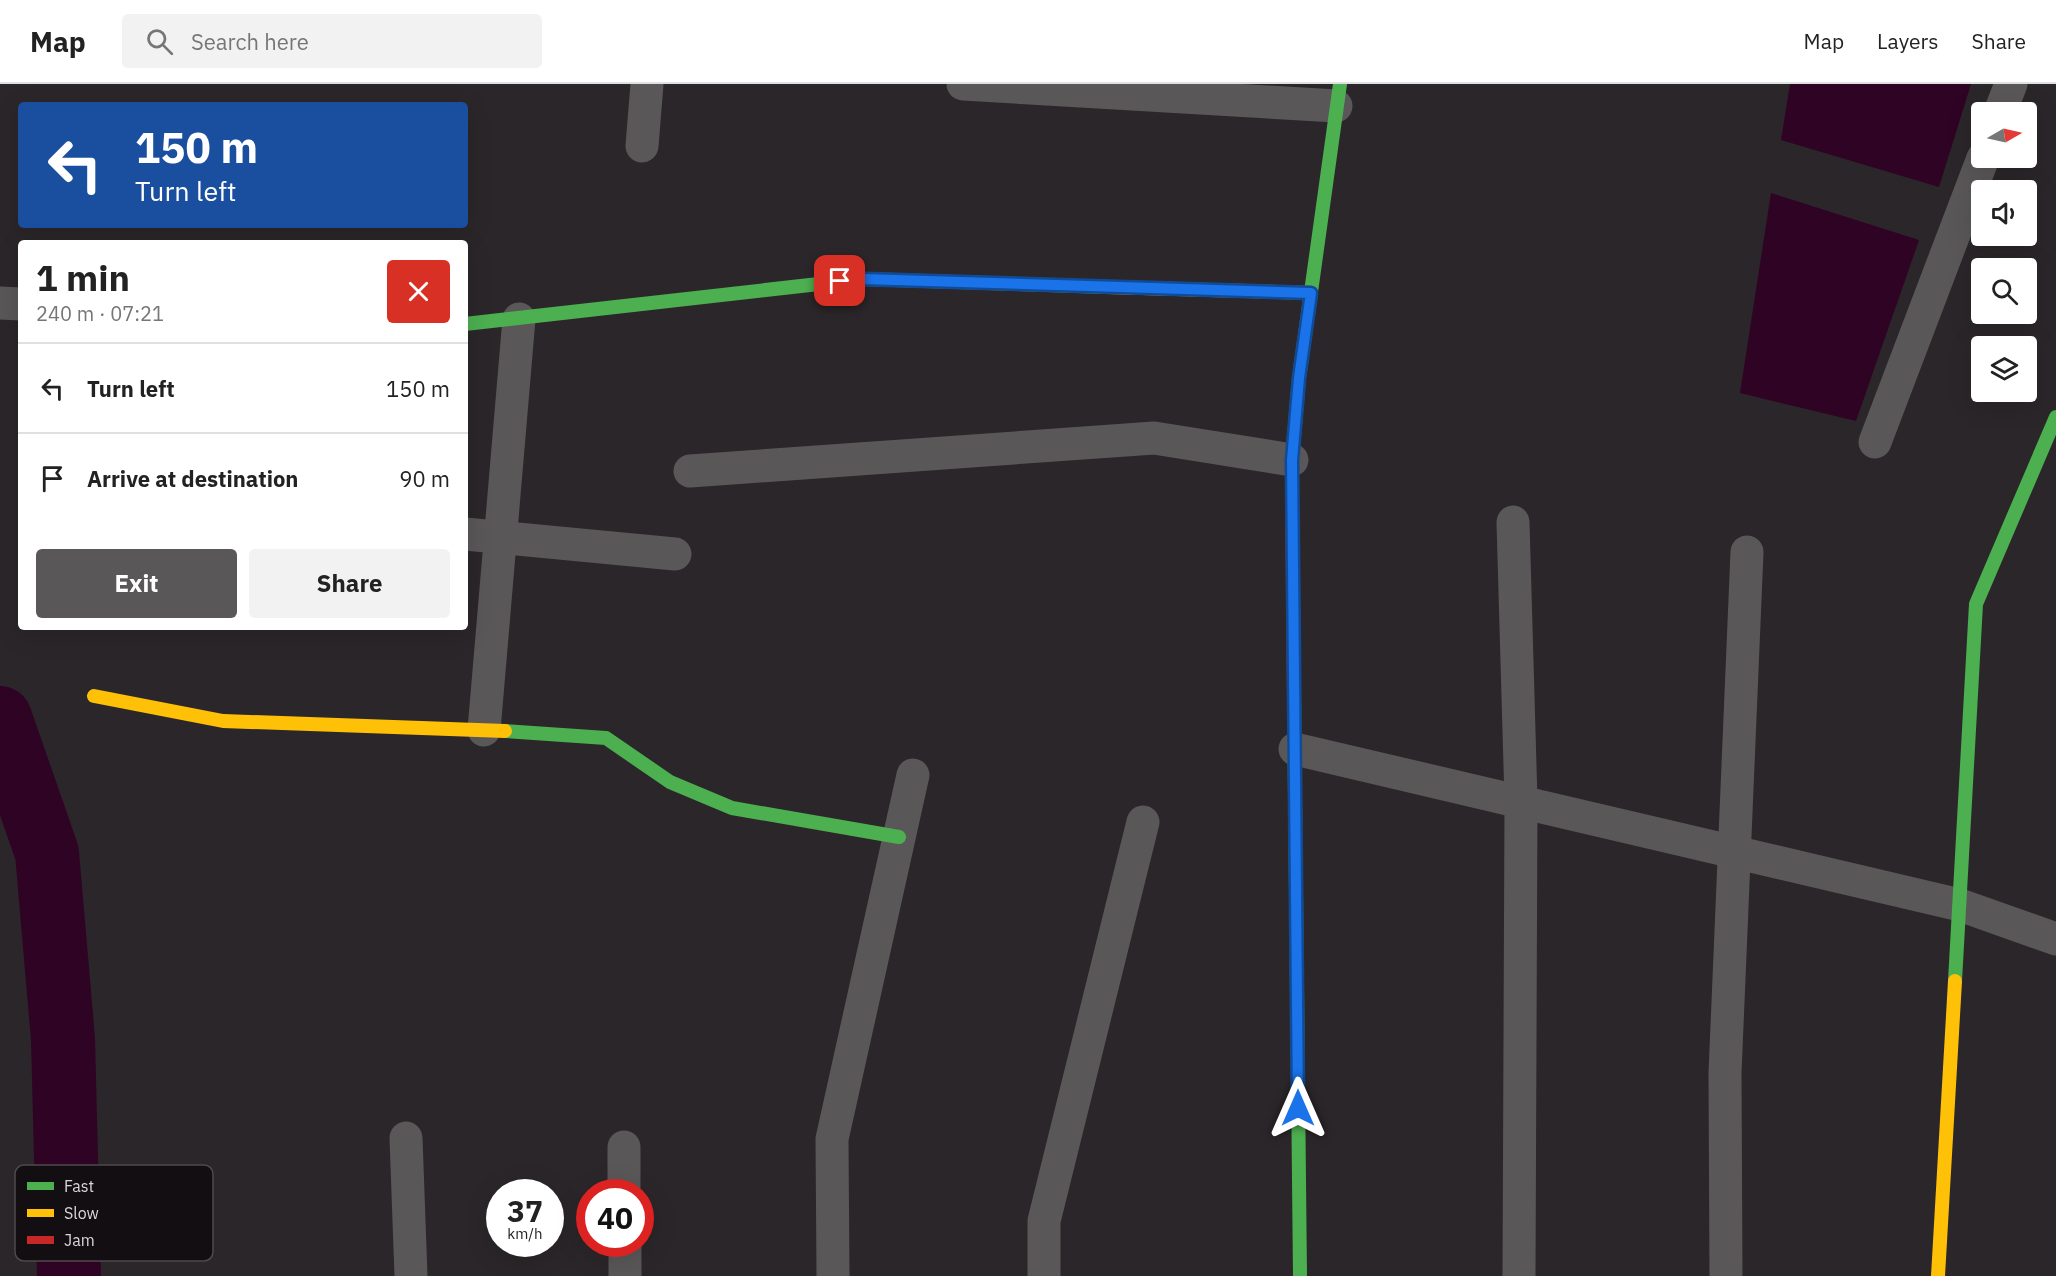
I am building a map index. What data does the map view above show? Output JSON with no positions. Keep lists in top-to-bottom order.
{
  "legend": ["Fast", "Slow", "Jam"],
  "north": "right",
  "page": {
    "header": "Map",
    "search": "Search here",
    "nav": ["Map", "Layers", "Share"],
    "turn": ["150 m", "Turn left"],
    "heading": ["1 min", "240 m · 07:21"],
    "list": [
      {
        "name": "Turn left",
        "value": "150 m"
      },
      {
        "name": "Arrive at destination",
        "value": "90 m"
      }
    ],
    "buttons": ["Exit", "Share"],
    "speed": "37 km/h",
    "limit": "40"
  }
}
